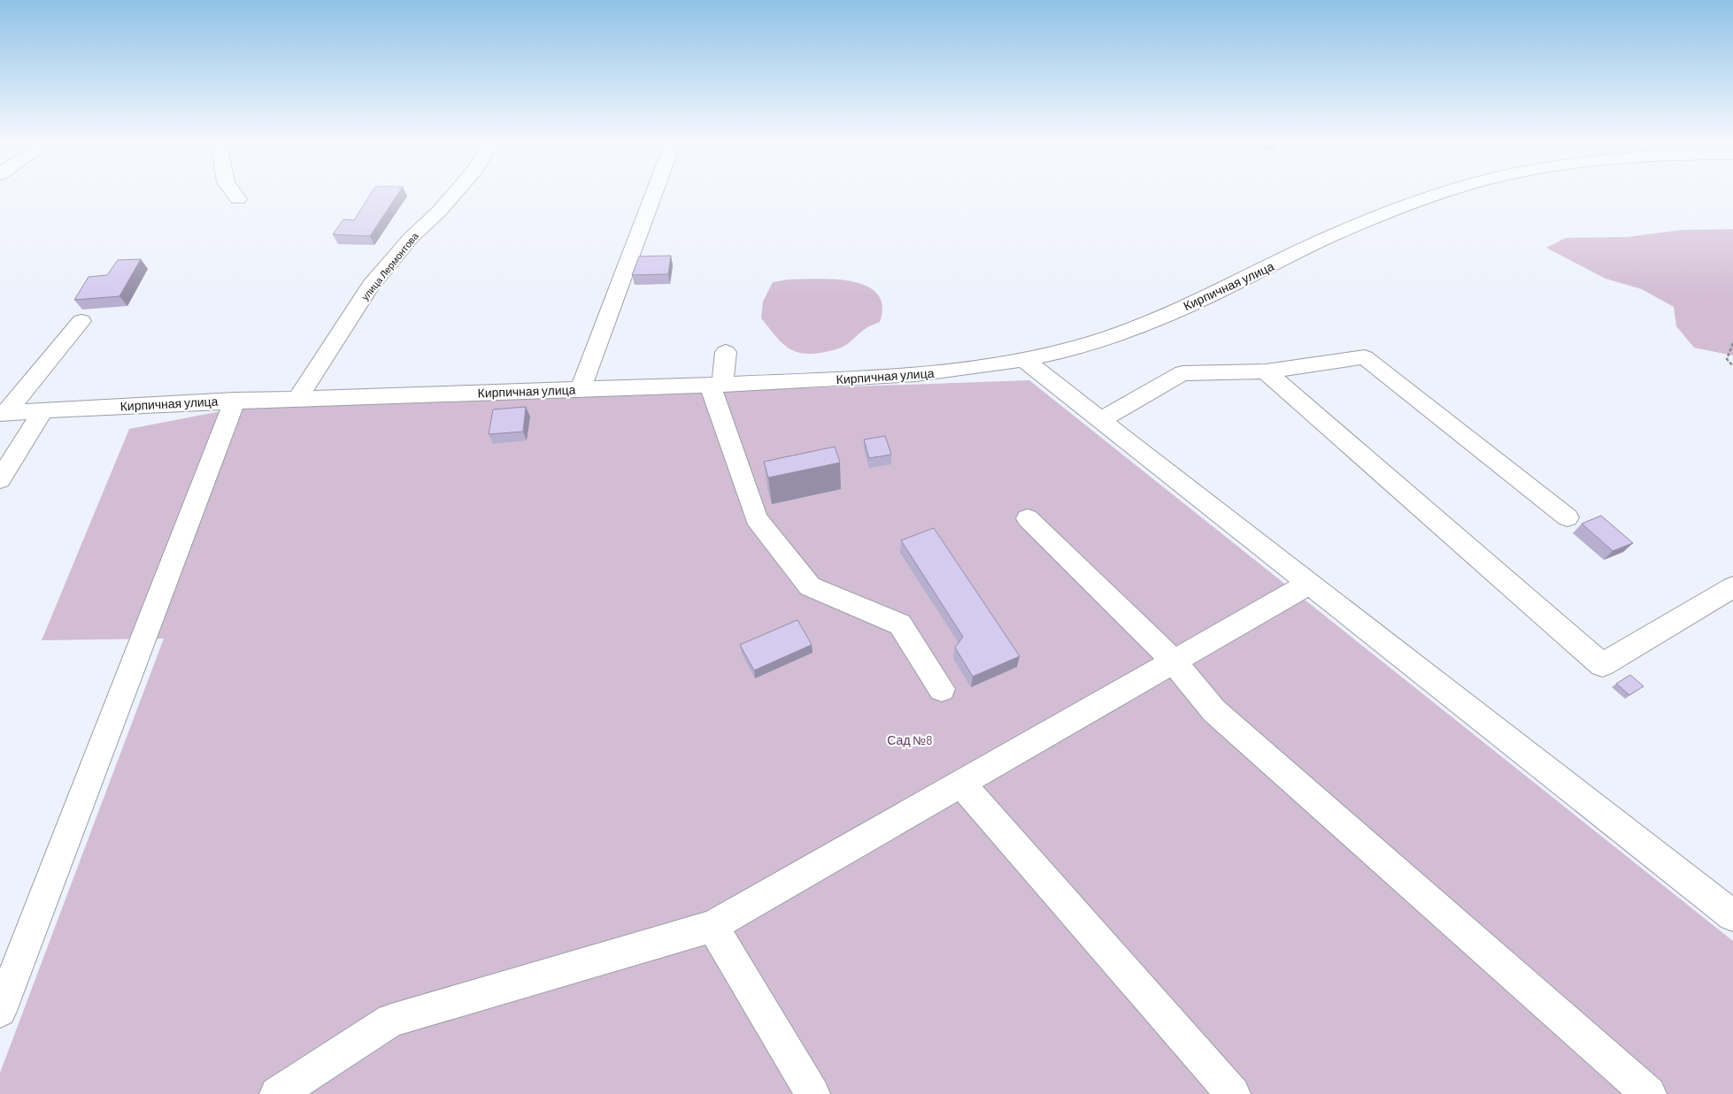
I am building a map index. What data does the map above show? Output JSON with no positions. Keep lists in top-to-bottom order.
{
  "streets": {
    "street": ["улица Лермонтова", "Кирпичная улица"]
  },
  "crossings": [
    ["улица Лермонтова", "Кирпичная улица"]
  ],
  "parks": ["Сад №8"]
}
